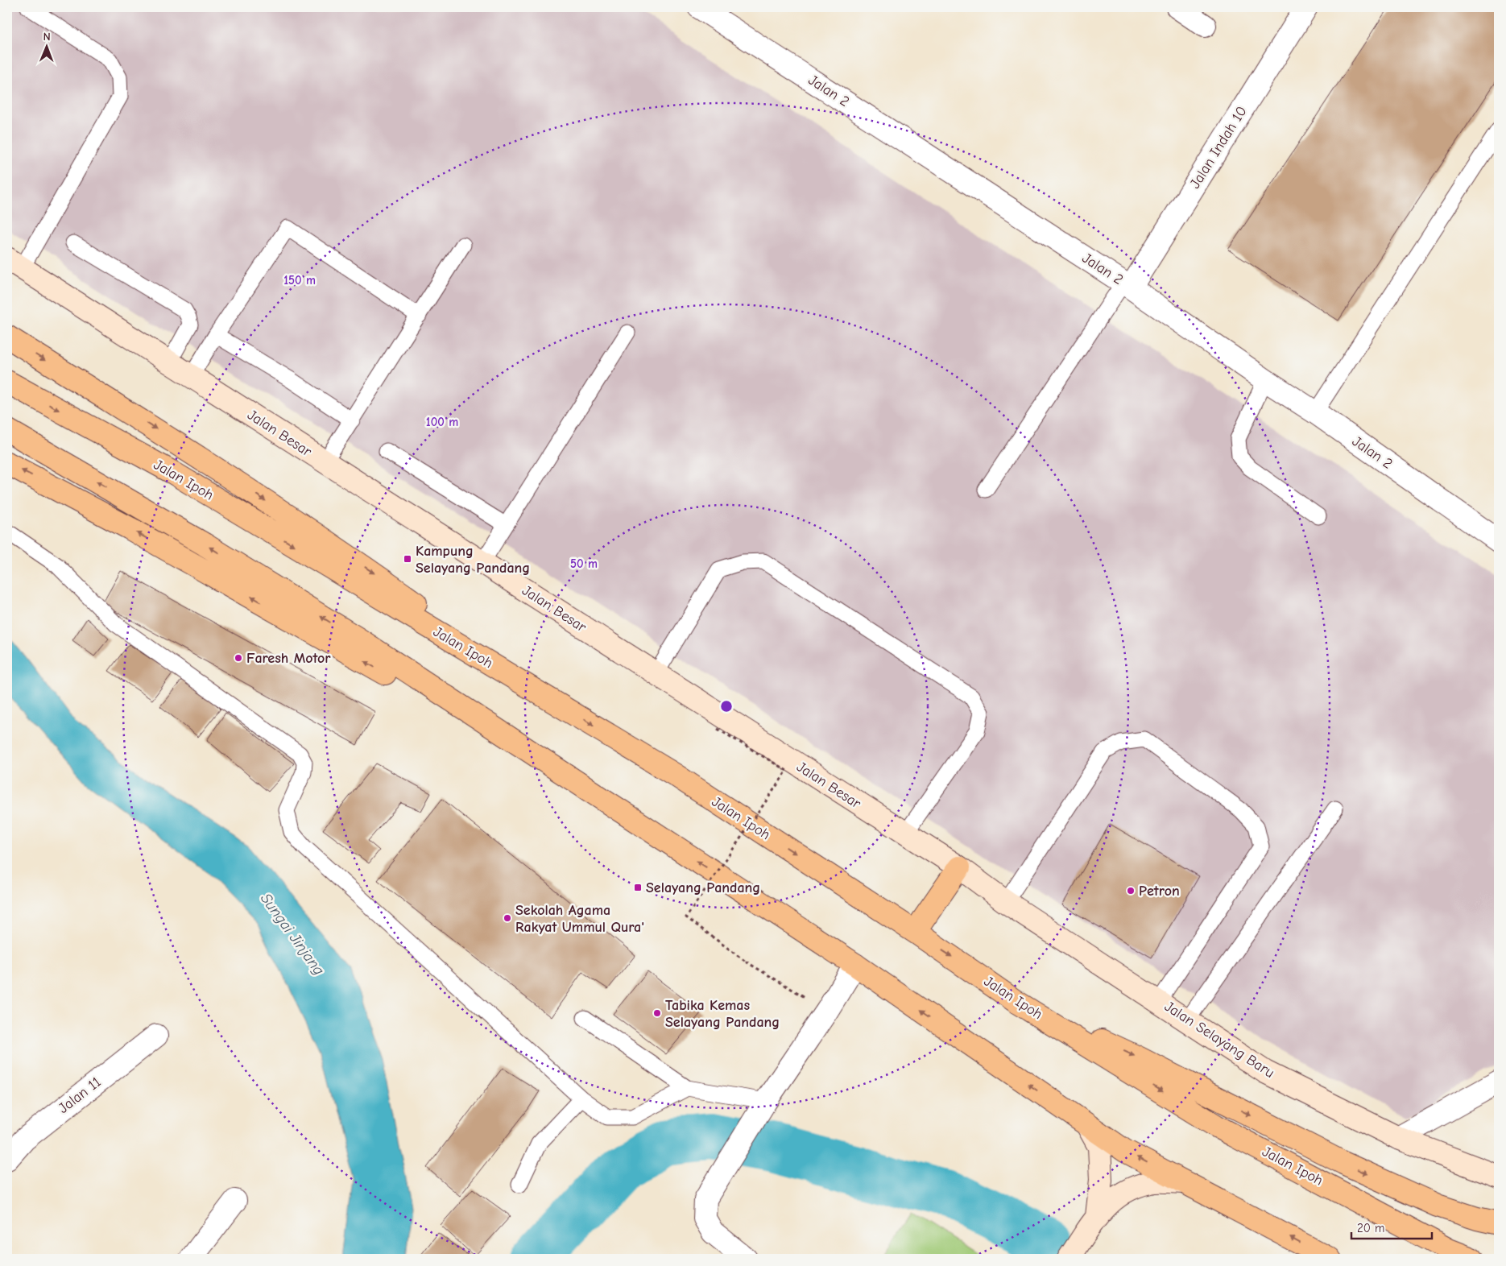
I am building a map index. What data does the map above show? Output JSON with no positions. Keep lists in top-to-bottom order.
{
  "streets": {
    "highway": ["Jalan Ipoh"],
    "street": [
      "Jalan 2",
      "Jalan Indah 10",
      "Jalan Besar",
      "Jalan Selayang Baru",
      "Jalan 11"
    ]
  },
  "crossings": [
    ["Jalan 2", "Jalan Indah 10"],
    ["Jalan Besar", "Jalan Selayang Baru"]
  ],
  "water": ["Sungai Jinjang"],
  "places": {
    "transit": ["Kampung Selayang Pandang", "Selayang Pandang"],
    "other": [
      "Faresh Motor",
      "Petron",
      "Sekolah Agama Rakyat Ummul Qura'",
      "Tabika Kemas Selayang Pandang"
    ]
  },
  "scale_bar": "20 m",
  "north": "top",
  "rings": ["150 m", "100 m", "50 m"]
}
